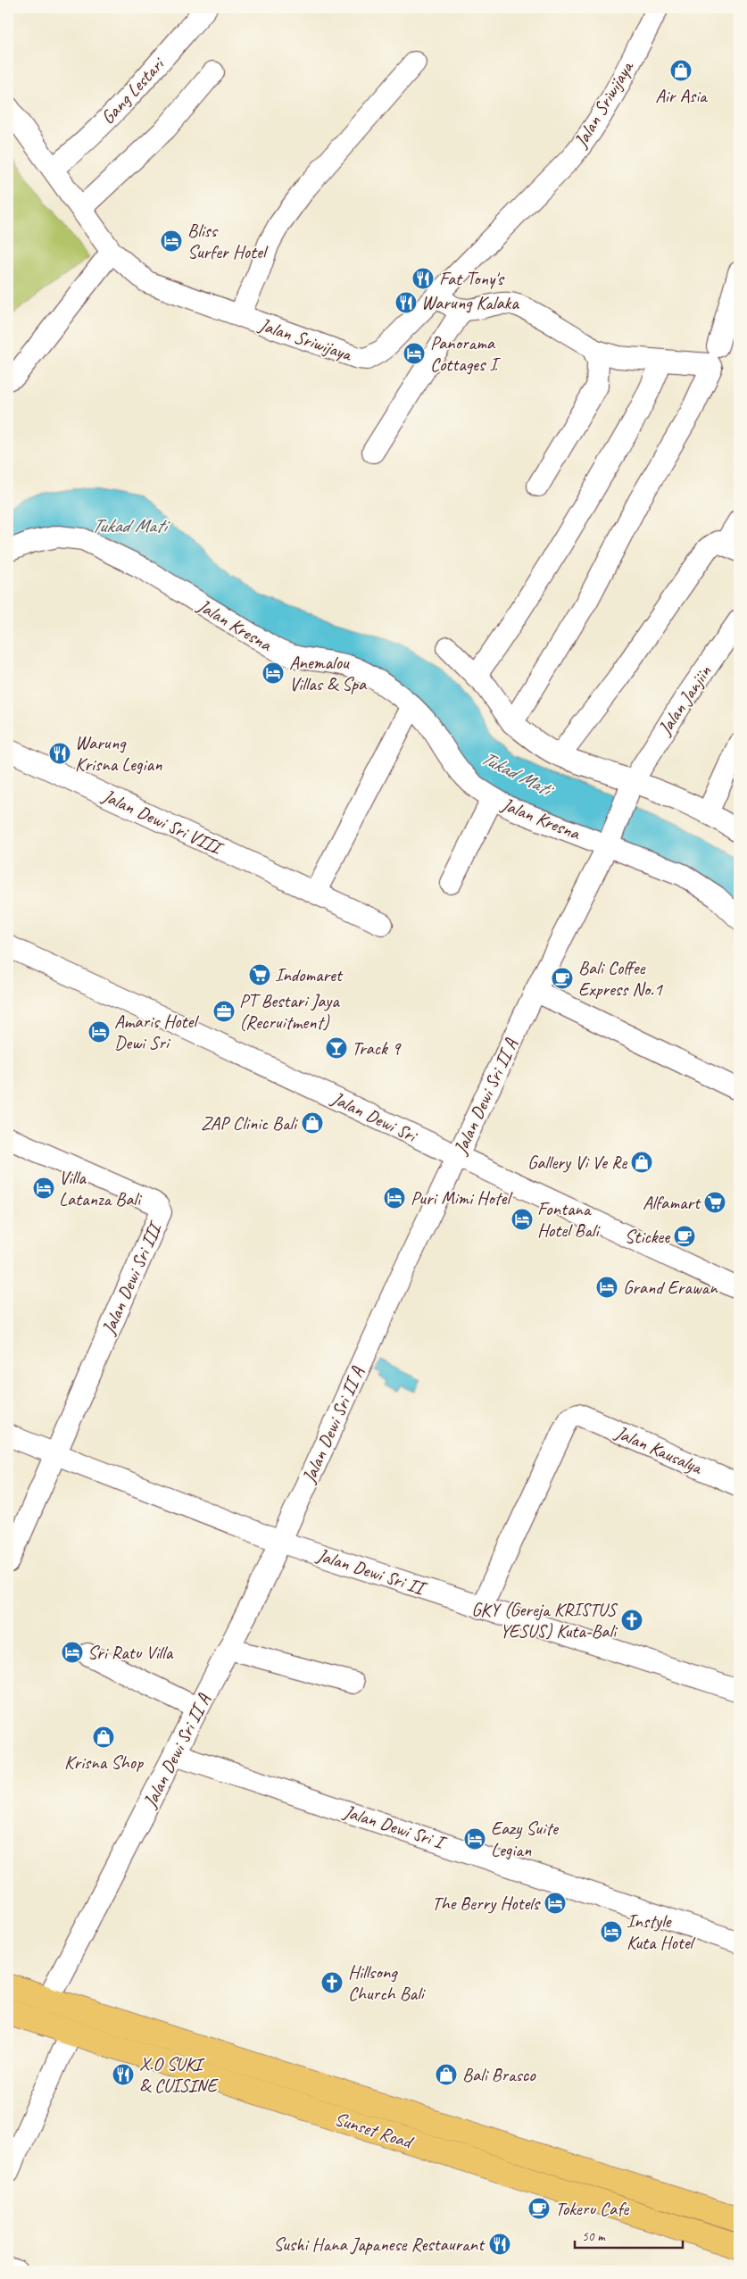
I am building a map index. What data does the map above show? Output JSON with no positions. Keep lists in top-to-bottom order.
{
  "streets": {
    "highway": ["Sunset Road"],
    "street": [
      "Gang Lestari",
      "Jalan Sriwijaya",
      "Jalan Kresna",
      "Jalan Janjiin",
      "Jalan Dewi Sri VIII",
      "Jalan Dewi Sri II A",
      "Jalan Dewi Sri",
      "Jalan Dewi Sri III",
      "Jalan Kausalya",
      "Jalan Dewi Sri II",
      "Jalan Dewi Sri I"
    ]
  },
  "crossings": [
    ["Gang Lestari", "Jalan Sriwijaya"],
    ["Jalan Kresna", "Jalan Janjiin"],
    ["Jalan Kresna", "Jalan Dewi Sri II A"],
    ["Jalan Janjiin", "Jalan Dewi Sri II A"],
    ["Jalan Dewi Sri II A", "Jalan Dewi Sri"],
    ["Jalan Dewi Sri II A", "Jalan Dewi Sri II"],
    ["Jalan Dewi Sri II A", "Jalan Dewi Sri I"],
    ["Jalan Dewi Sri II A", "Sunset Road"],
    ["Jalan Dewi Sri III", "Jalan Dewi Sri II"],
    ["Jalan Kausalya", "Jalan Dewi Sri II"]
  ],
  "water": ["Tukad Mati"],
  "places": {
    "shop": [
      "Air Asia",
      "ZAP Clinic Bali",
      "Gallery Vi Ve Re",
      "Krisna Shop",
      "Bali Brasco"
    ],
    "hotel": [
      "Bliss Surfer Hotel",
      "Panorama Cottages I",
      "Anemalou Villas & Spa",
      "Amaris Hotel Dewi Sri",
      "Villa Latanza Bali",
      "Puri Mimi Hotel",
      "Fontana Hotel Bali",
      "Grand Erawan",
      "Sri Ratu Villa",
      "Eazy Suite Legian",
      "The Berry Hotels",
      "Instyle Kuta Hotel"
    ],
    "restaurant": [
      "Fat Tony's",
      "Warung Kalaka",
      "Warung Krisna Legian",
      "X.O SUKI & CUISINE",
      "Sushi Hana Japanese Restaurant"
    ],
    "supermarket": ["Indomaret", "Alfamart"],
    "cafe": ["Bali Coffee Express No.1", "Stickee", "Tokeru Cafe"],
    "office": ["PT Bestari Jaya (Recruitment)"],
    "bar": ["Track 9"],
    "church": ["GKY (Gereja KRISTUS YESUS) Kuta-Bali", "Hillsong Church Bali"]
  },
  "scale_bar": "50 m"
}
